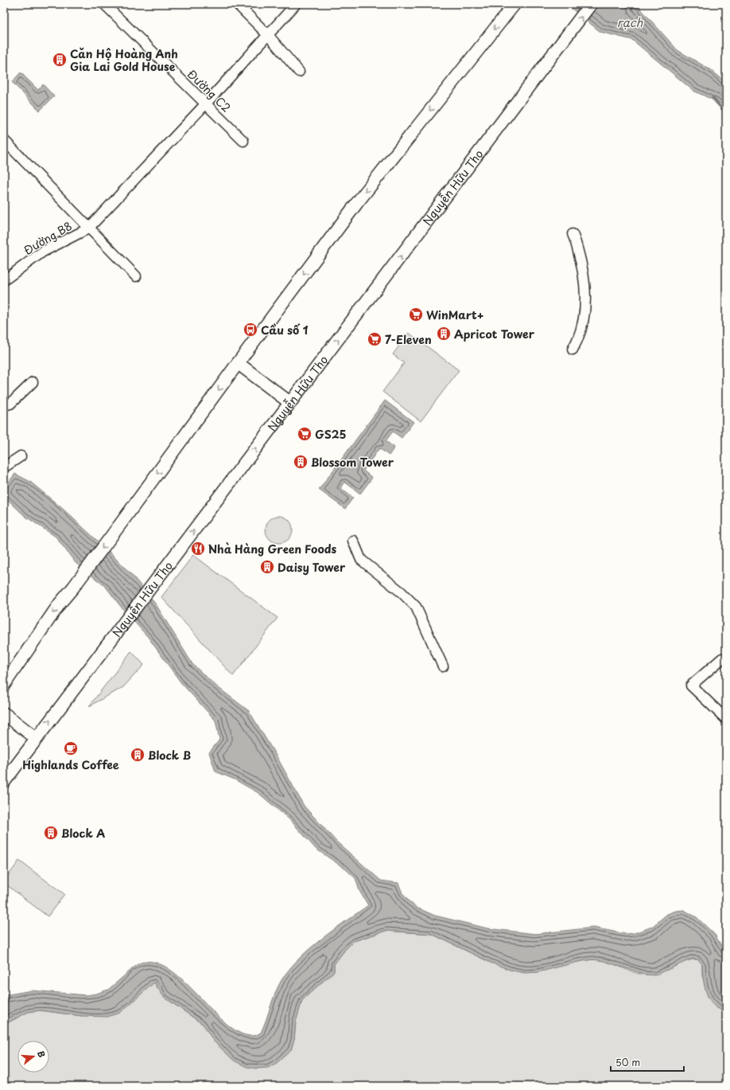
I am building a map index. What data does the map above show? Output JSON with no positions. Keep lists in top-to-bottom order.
{
  "streets": {
    "main road": ["Nguyễn Hữu Thọ"],
    "street": ["Đường C2", "Đường B8"]
  },
  "crossings": [
    ["Đường C2", "Đường B8"]
  ],
  "water": ["rạch"],
  "places": {
    "building": [
      "Căn Hộ Hoàng Anh Gia Lai Gold House",
      "Apricot Tower",
      "Blossom Tower",
      "Daisy Tower",
      "Block B",
      "Block A"
    ],
    "supermarket": ["WinMart+", "7-Eleven", "GS25"],
    "bus stop": ["Cầu số 1"],
    "restaurant": ["Nhà Hàng Green Foods"],
    "cafe": ["Highlands Coffee"]
  },
  "scale_bar": "50 m",
  "north": "right"
}
